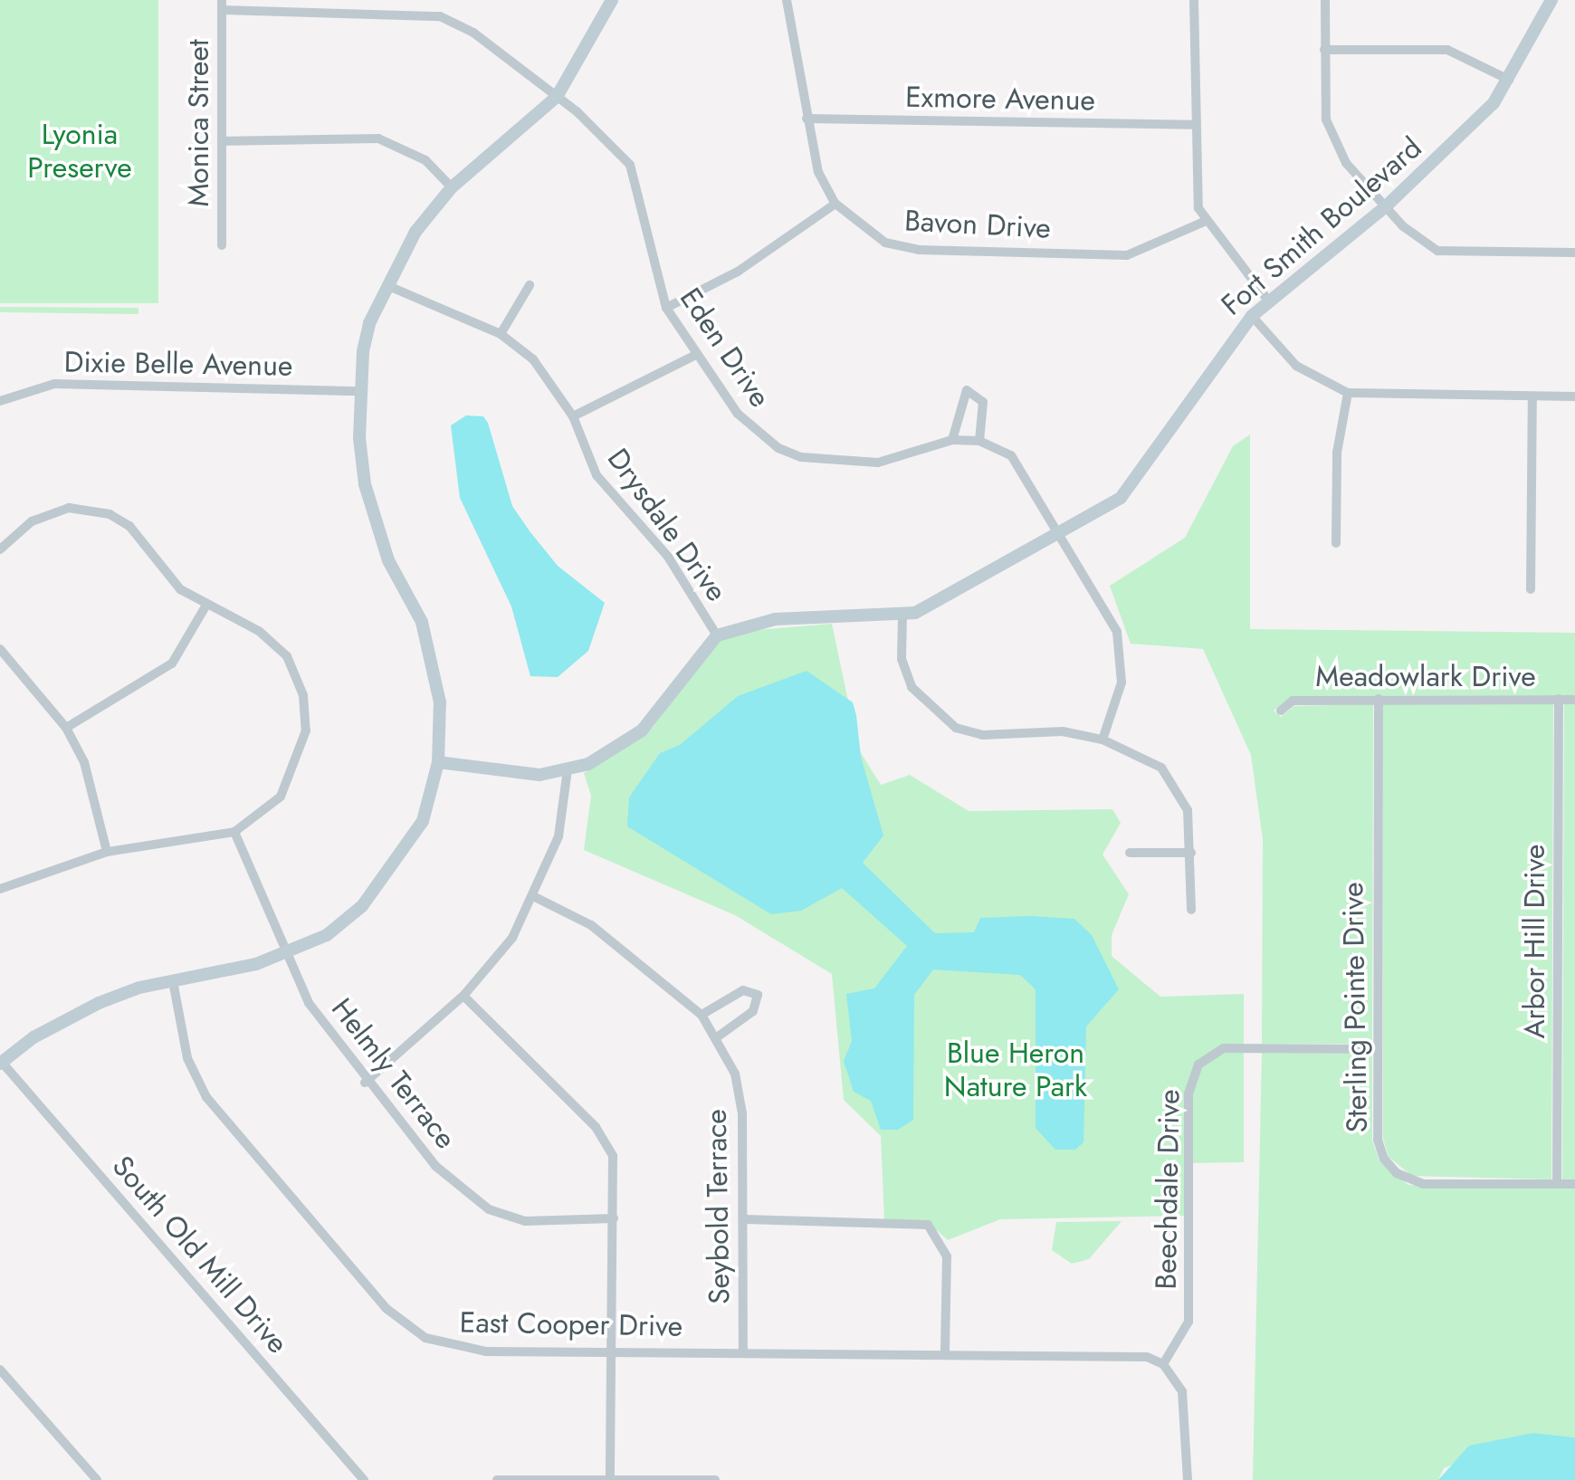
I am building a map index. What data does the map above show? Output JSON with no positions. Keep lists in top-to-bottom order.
{
  "streets": {
    "street": [
      "Exmore Avenue",
      "Monica Street",
      "Bavon Drive",
      "Fort Smith Boulevard",
      "Eden Drive",
      "Dixie Belle Avenue",
      "Drysdale Drive",
      "Meadowlark Drive",
      "Arbor Hill Drive",
      "Sterling Pointe Drive",
      "Helmly Terrace",
      "Beechdale Drive",
      "Seybold Terrace",
      "South Old Mill Drive",
      "East Cooper Drive"
    ]
  },
  "crossings": [
    ["Exmore Avenue", "Bavon Drive"],
    ["Monica Street", "Eden Drive"],
    ["Fort Smith Boulevard", "Eden Drive"],
    ["Fort Smith Boulevard", "Drysdale Drive"],
    ["Meadowlark Drive", "Arbor Hill Drive"],
    ["Meadowlark Drive", "Sterling Pointe Drive"],
    ["Arbor Hill Drive", "Sterling Pointe Drive"],
    ["Sterling Pointe Drive", "Beechdale Drive"],
    ["Beechdale Drive", "East Cooper Drive"],
    ["Seybold Terrace", "East Cooper Drive"]
  ],
  "parks": ["Lyonia Preserve", "Blue Heron Nature Park"]
}
